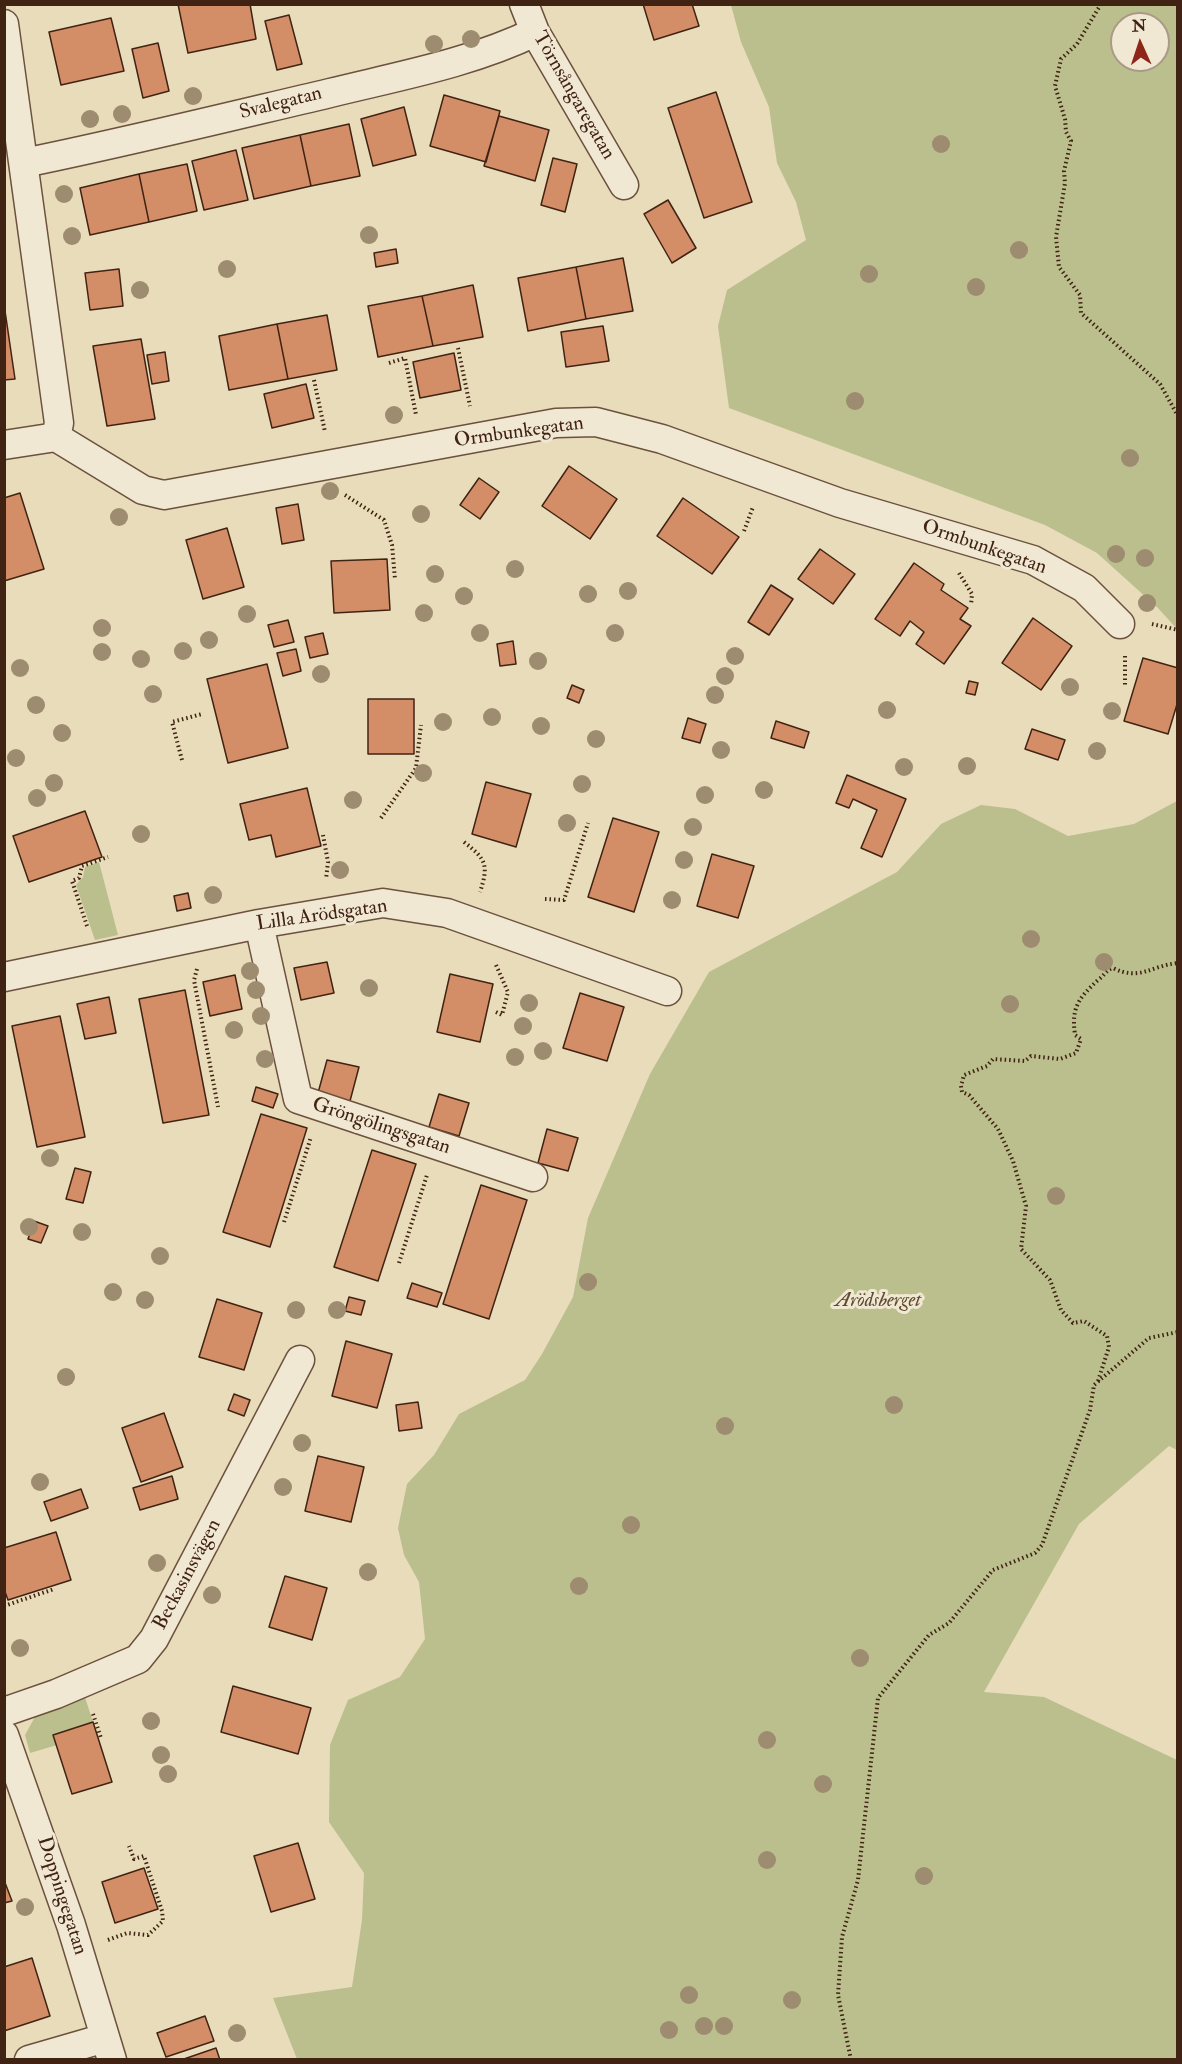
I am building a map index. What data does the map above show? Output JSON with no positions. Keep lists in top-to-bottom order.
{
  "streets": {
    "street": [
      "Törnsångaregatan",
      "Svalegatan",
      "Ormbunkegatan",
      "Lilla Arödsgatan",
      "Gröngölingsgatan",
      "Beckasinsvägen",
      "Doppingegatan"
    ]
  },
  "crossings": [
    ["Törnsångaregatan", "Svalegatan"],
    ["Lilla Arödsgatan", "Gröngölingsgatan"]
  ],
  "parks": ["Arödsberget"],
  "north": "top"
}
